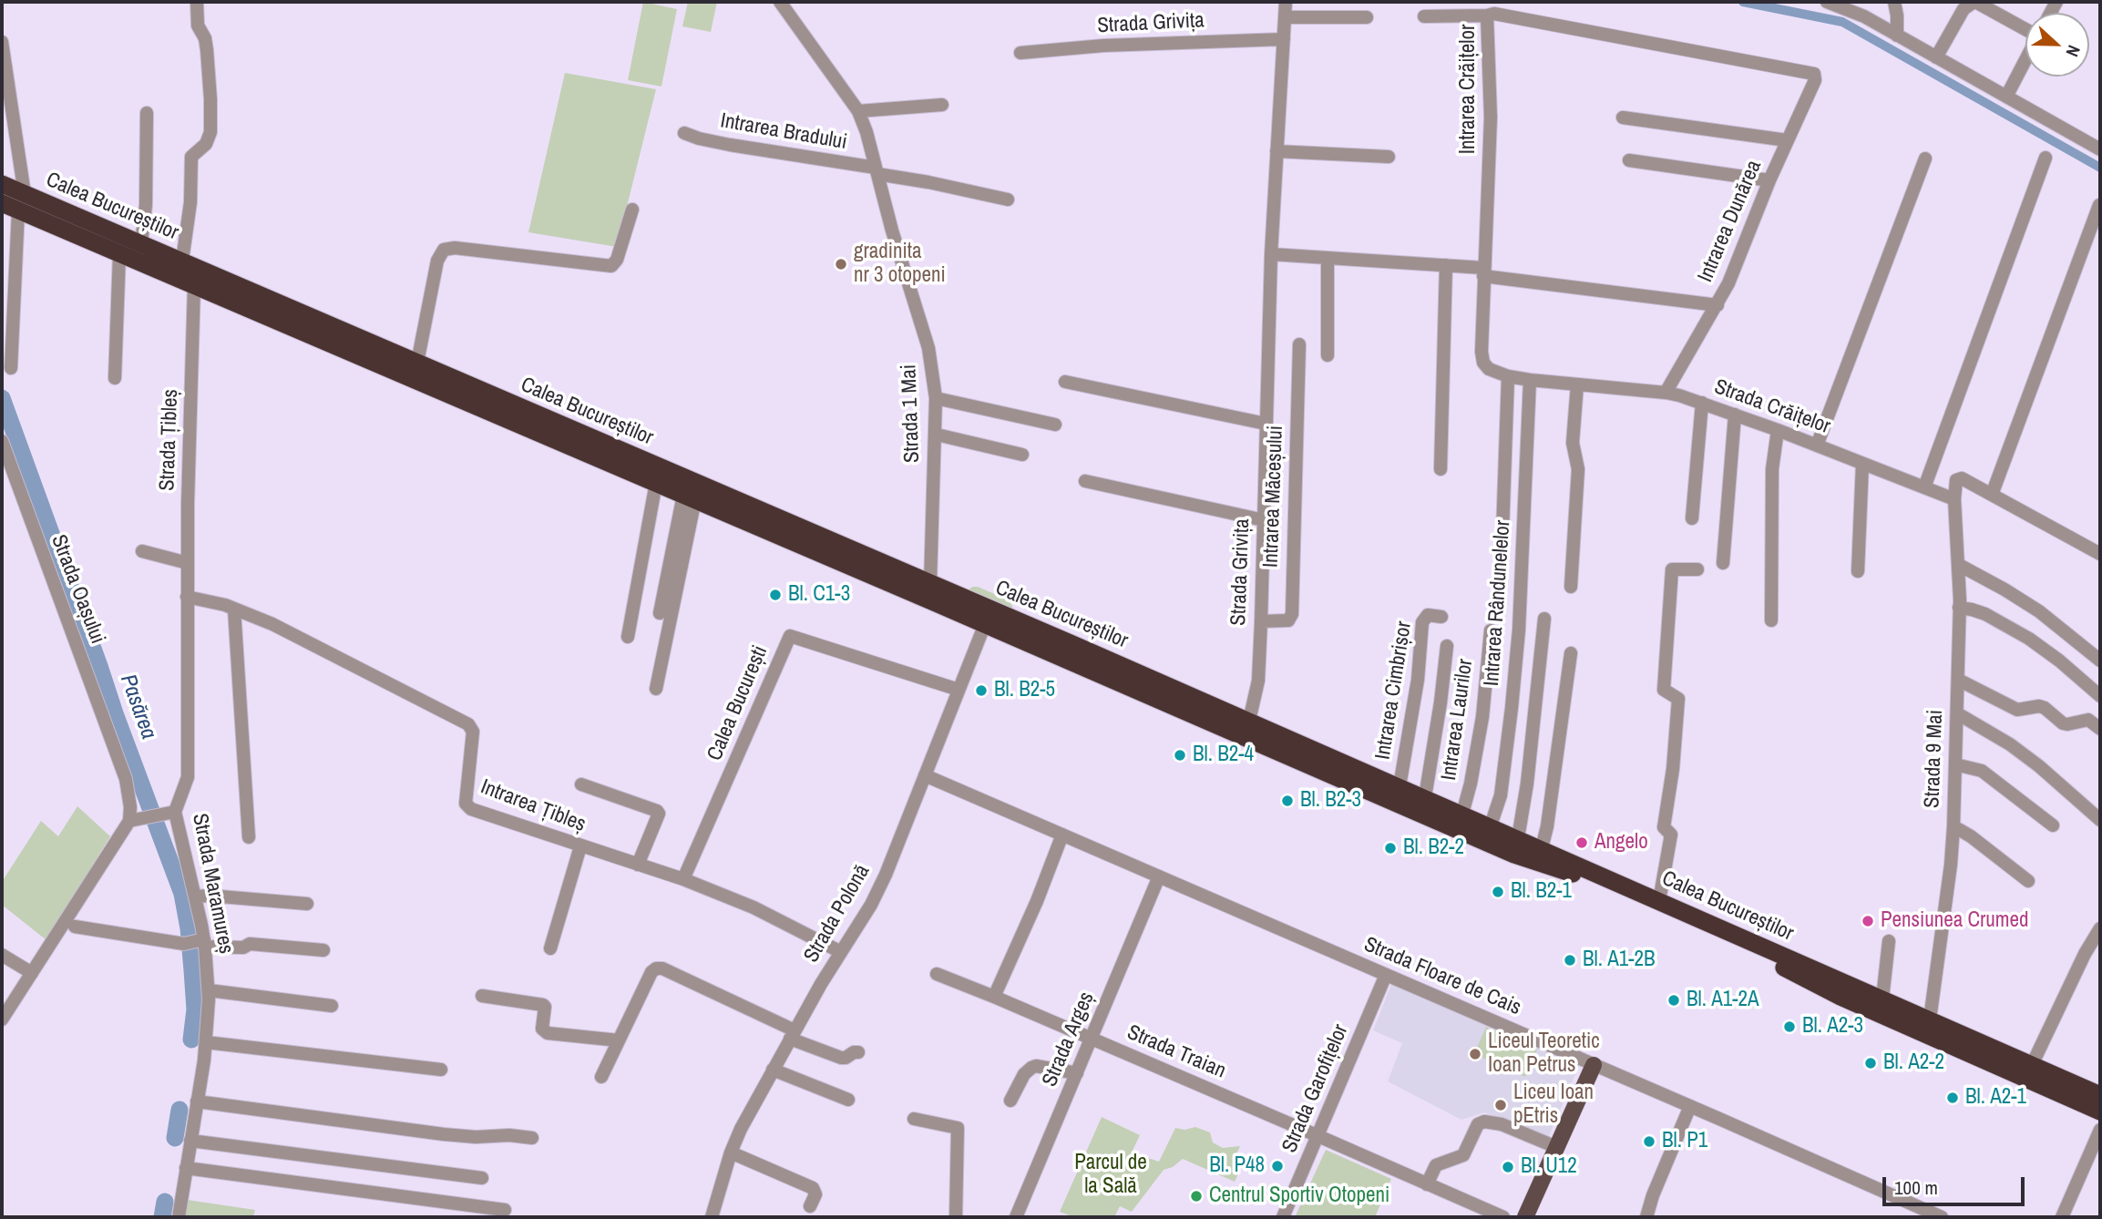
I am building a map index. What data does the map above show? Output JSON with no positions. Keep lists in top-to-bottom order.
{
  "streets": {
    "highway": ["Calea Bucureștilor"],
    "street": [
      "Strada Grivița",
      "Intrarea Crăițelor",
      "Intrarea Bradului",
      "Intrarea Dunărea",
      "Strada Crăițelor",
      "Strada 1 Mai",
      "Strada Țibleș",
      "Intrarea Măceșului",
      "Strada Oașului",
      "Intrarea Rândunelelor",
      "Intrarea Cimbrișor",
      "Calea București",
      "Intrarea Laurilor",
      "Strada 9 Mai",
      "Intrarea Țibleș",
      "Strada Maramureș",
      "Strada Polonă",
      "Strada Floare de Cais",
      "Strada Argeș",
      "Strada Traian",
      "Strada Garofițelor"
    ]
  },
  "crossings": [
    ["Strada Grivița", "Calea Bucureștilor"],
    ["Strada Grivița", "Intrarea Măceșului"],
    ["Intrarea Crăițelor", "Intrarea Dunărea"],
    ["Intrarea Crăițelor", "Strada Crăițelor"],
    ["Intrarea Bradului", "Strada 1 Mai"],
    ["Calea Bucureștilor", "Strada 1 Mai"],
    ["Calea Bucureștilor", "Strada Țibleș"],
    ["Calea Bucureștilor", "Intrarea Rândunelelor"],
    ["Calea Bucureștilor", "Intrarea Cimbrișor"],
    ["Calea Bucureștilor", "Intrarea Laurilor"],
    ["Calea Bucureștilor", "Strada 9 Mai"],
    ["Calea Bucureștilor", "Strada Polonă"],
    ["Intrarea Dunărea", "Strada Crăițelor"],
    ["Strada Crăițelor", "Intrarea Rândunelelor"],
    ["Strada Crăițelor", "Strada 9 Mai"],
    ["Strada Țibleș", "Intrarea Țibleș"],
    ["Strada Țibleș", "Strada Maramureș"],
    ["Calea București", "Intrarea Țibleș"],
    ["Calea București", "Strada Polonă"],
    ["Intrarea Țibleș", "Strada Maramureș"],
    ["Intrarea Țibleș", "Strada Polonă"],
    ["Strada Polonă", "Strada Floare de Cais"],
    ["Strada Floare de Cais", "Strada Argeș"],
    ["Strada Floare de Cais", "Strada Garofițelor"],
    ["Strada Argeș", "Strada Traian"],
    ["Strada Traian", "Strada Garofițelor"]
  ],
  "water": ["Pasărea"],
  "parks": ["Parcul de la Sală"],
  "places": [
    "gradinita nr 3 otopeni",
    "Bl. C1-3",
    "Bl. B2-5",
    "Bl. B2-4",
    "Bl. B2-3",
    "Angelo",
    "Bl. B2-2",
    "Bl. B2-1",
    "Pensiunea Crumed",
    "Bl. A1-2B",
    "Bl. A1-2A",
    "Bl. A2-3",
    "Liceul Teoretic Ioan Petrus",
    "Bl. A2-2",
    "Bl. A2-1",
    "Liceu Ioan pEtris",
    "Bl. P1",
    "Bl. P48",
    "Bl. U12",
    "Centrul Sportiv Otopeni"
  ],
  "scale_bar": "100 m",
  "north": "right"
}
